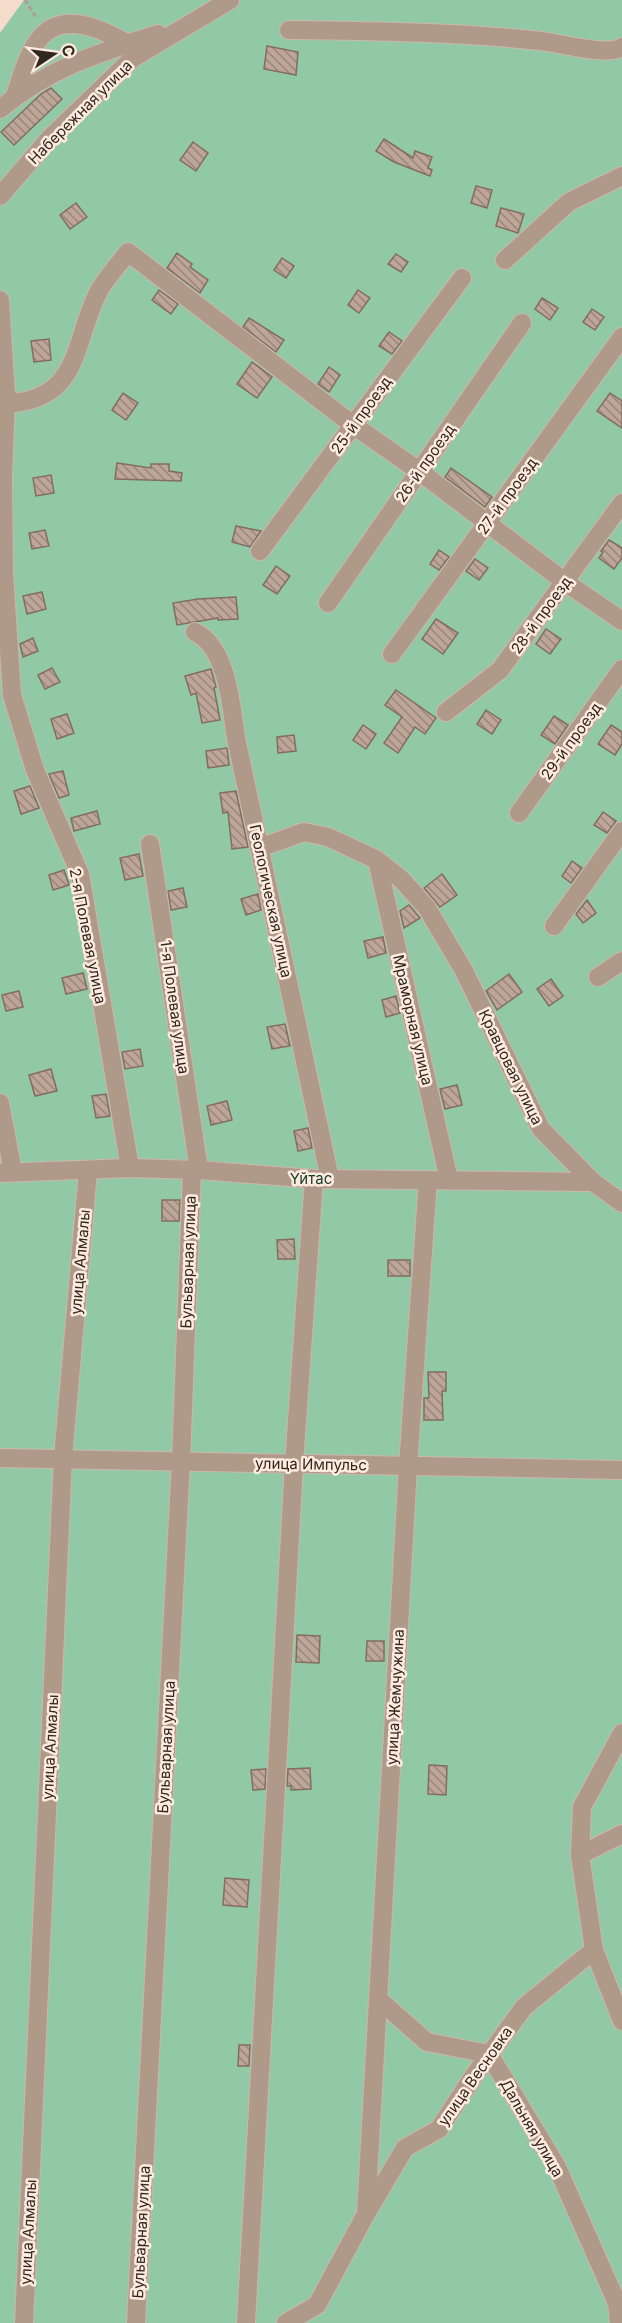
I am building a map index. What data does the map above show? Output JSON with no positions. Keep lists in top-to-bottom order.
{
  "streets": {
    "street": [
      "Набережная улица",
      "25-й проезд",
      "26-й проезд",
      "27-й проезд",
      "28-й проезд",
      "29-й проезд",
      "Геологическая улица",
      "2-я Полевая улица",
      "1-я Полевая улица",
      "Мраморная улица",
      "Кравцовая улица",
      "улица Алмалы",
      "Бульварная улица",
      "улица Импульс",
      "улица Жемчужина",
      "улица Весновка",
      "Дальняя улица"
    ]
  },
  "crossings": [
    ["Геологическая улица", "Кравцовая улица"],
    ["Геологическая улица", "улица Импульс"],
    ["1-я Полевая улица", "Бульварная улица"],
    ["Мраморная улица", "Кравцовая улица"],
    ["улица Алмалы", "улица Импульс"],
    ["Бульварная улица", "улица Импульс"],
    ["улица Импульс", "улица Жемчужина"],
    ["улица Жемчужина", "улица Весновка"],
    ["улица Весновка", "Дальняя улица"]
  ],
  "parks": ["Үйтас"],
  "north": "right"
}
